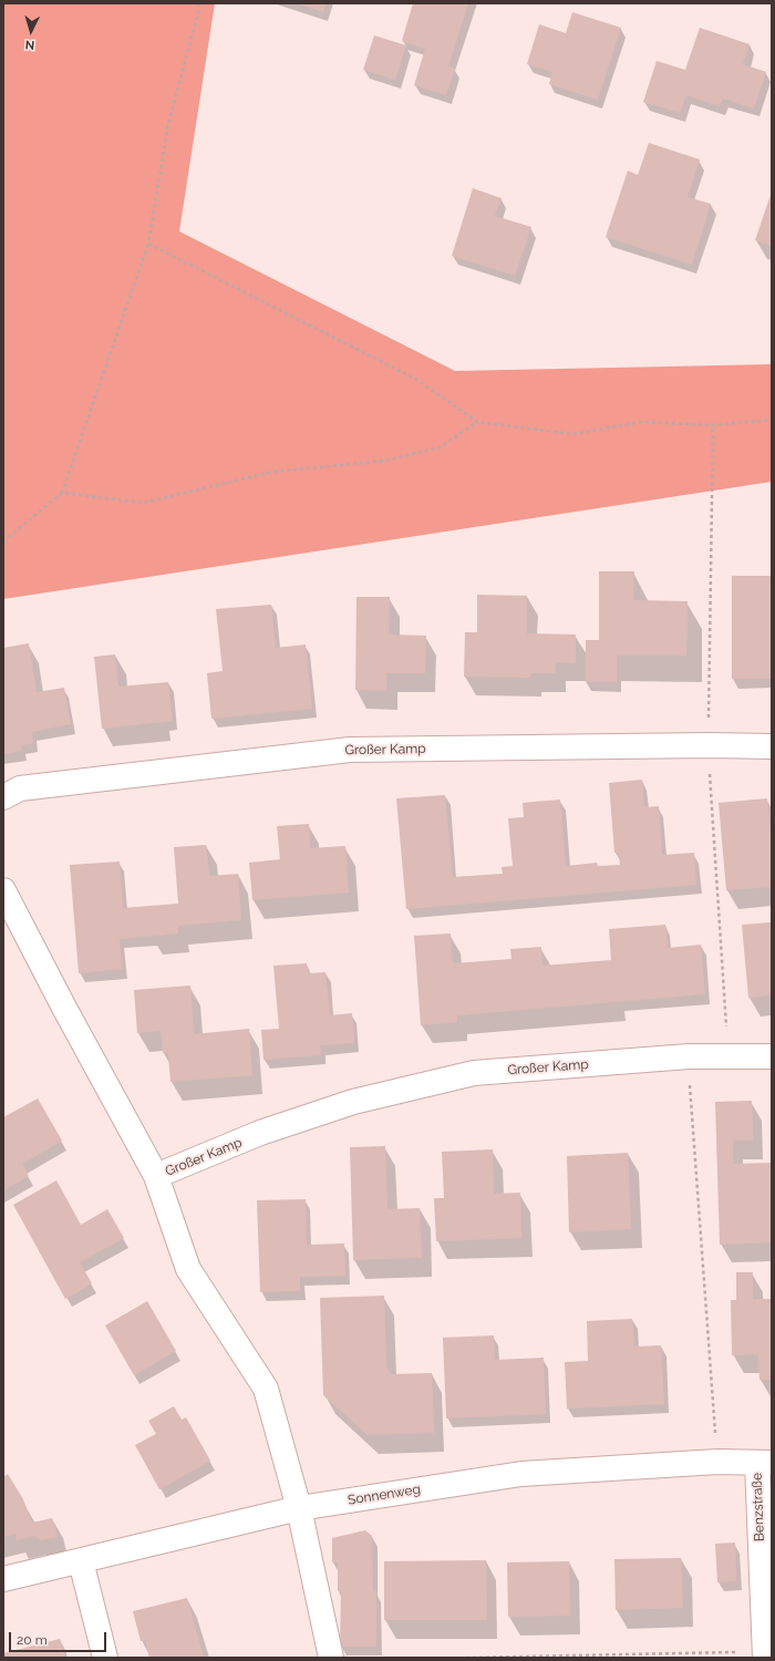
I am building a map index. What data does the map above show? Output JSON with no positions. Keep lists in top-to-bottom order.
{
  "streets": {
    "street": ["Großer Kamp", "Sonnenweg", "Benzstraße"]
  },
  "crossings": [
    ["Großer Kamp", "Sonnenweg"],
    ["Sonnenweg", "Benzstraße"]
  ],
  "scale_bar": "20 m",
  "north": "bottom"
}
